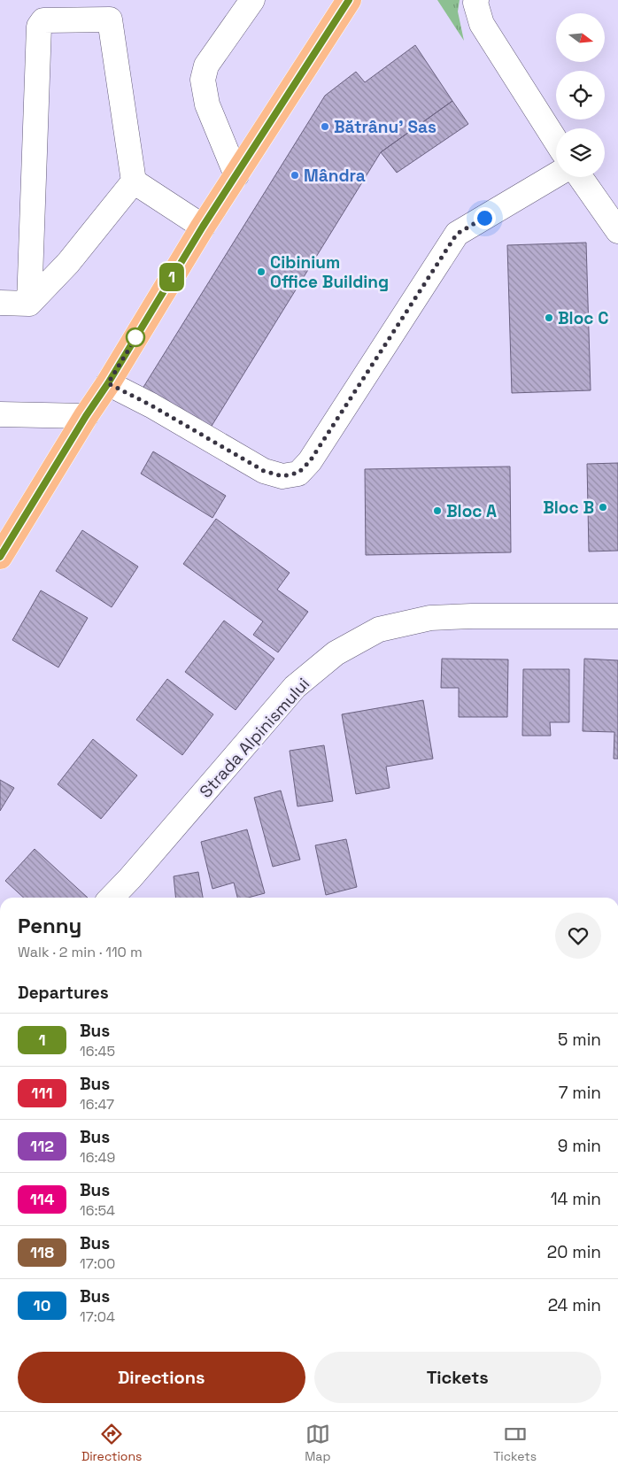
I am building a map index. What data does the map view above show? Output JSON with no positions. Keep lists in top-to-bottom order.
{
  "streets": {
    "street": ["Strada Alpinismului"]
  },
  "places": [
    "Bătrânu' Sas",
    "Mândra",
    "Cibinium Office Building",
    "Bloc C",
    "Bloc B",
    "Bloc A"
  ],
  "lines": ["bus line 1"],
  "north": "right",
  "page": {
    "on_map": "1",
    "heading": [
      ["Penny", "Walk · 2 min · 110 m"],
      "Departures"
    ],
    "list": [
      {
        "mark": "1",
        "name": "Bus",
        "note": "16:45",
        "value": "5 min"
      },
      {
        "mark": "111",
        "name": "Bus",
        "note": "16:47",
        "value": "7 min"
      },
      {
        "mark": "112",
        "name": "Bus",
        "note": "16:49",
        "value": "9 min"
      },
      {
        "mark": "114",
        "name": "Bus",
        "note": "16:54",
        "value": "14 min"
      },
      {
        "mark": "118",
        "name": "Bus",
        "note": "17:00",
        "value": "20 min"
      },
      {
        "mark": "10",
        "name": "Bus",
        "note": "17:04",
        "value": "24 min"
      }
    ],
    "buttons": ["Directions", "Tickets"],
    "tabs": ["Directions", "Map", "Tickets"]
  }
}
